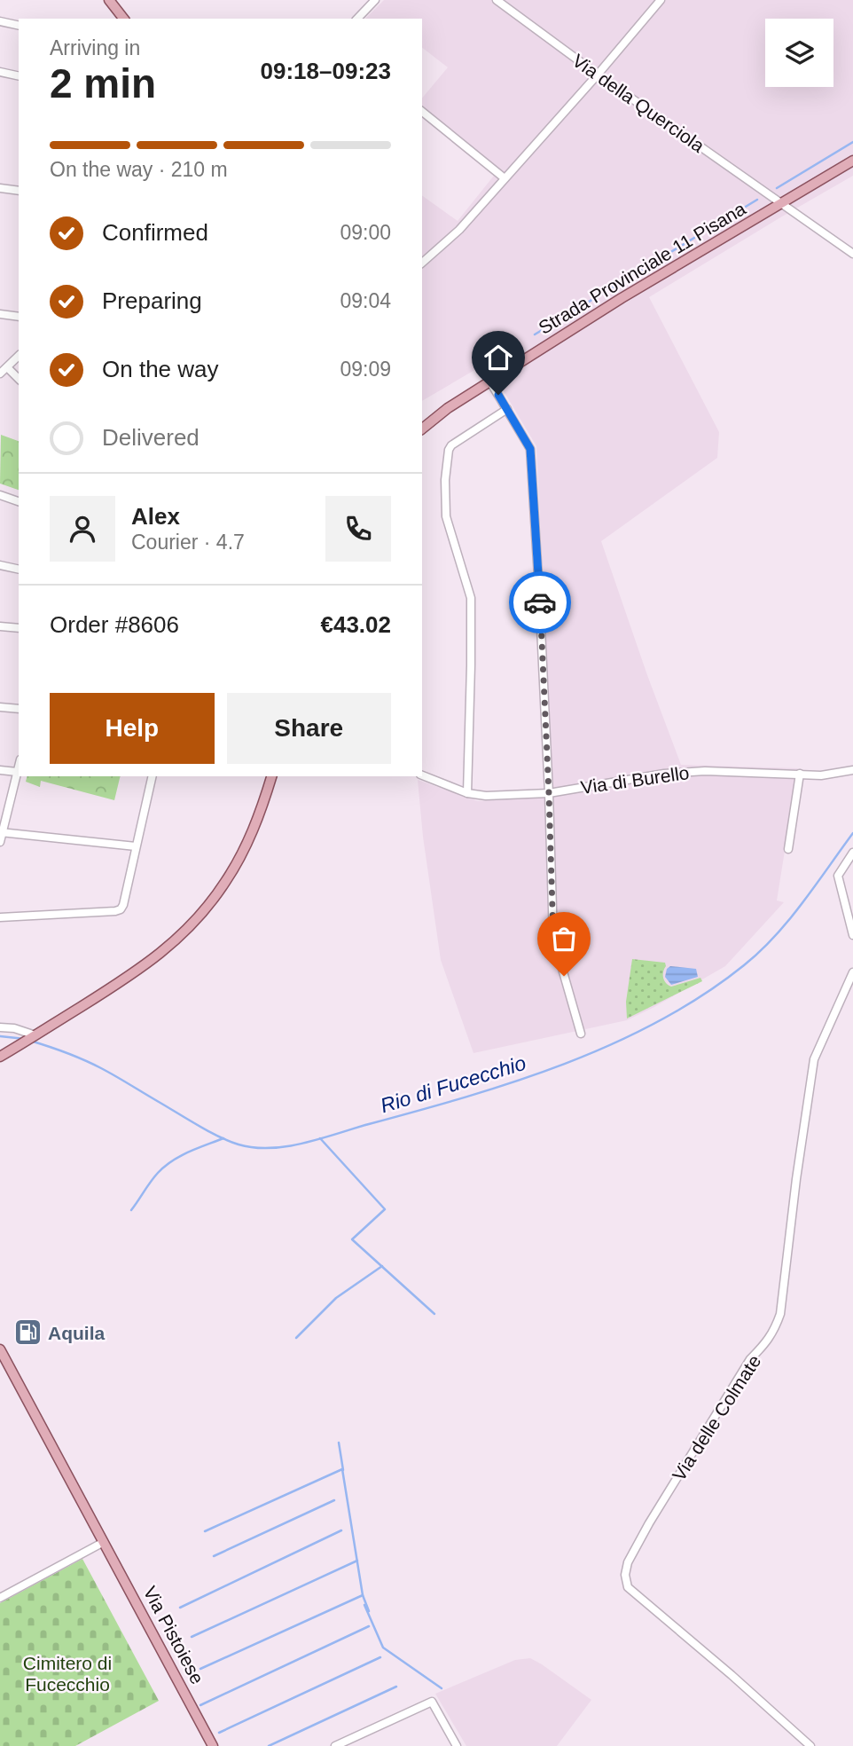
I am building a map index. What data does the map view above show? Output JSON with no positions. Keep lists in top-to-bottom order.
{
  "streets": {
    "main road": ["Strada Provinciale 11 Pisana", "Via Pistoiese"],
    "street": ["Via della Querciola", "Via di Burello", "Via delle Colmate"]
  },
  "crossings": [
    ["Via della Querciola", "Strada Provinciale 11 Pisana"]
  ],
  "water": ["Rio di Fucecchio"],
  "parks": ["Cimitero di Fucecchio"],
  "places": {
    "fuel station": ["Aquila"]
  },
  "page": {
    "heading": ["2 min", "Arriving in", "09:18–09:23"],
    "panel": [
      "Alex",
      "Courier · 4.7",
      "Order #8606",
      "€43.02"
    ],
    "bar": "On the way · 210 m",
    "list": [
      ["Confirmed", "09:00"],
      ["Preparing", "09:04"],
      ["On the way", "09:09"],
      "Delivered"
    ],
    "buttons": ["Help", "Share"]
  }
}
